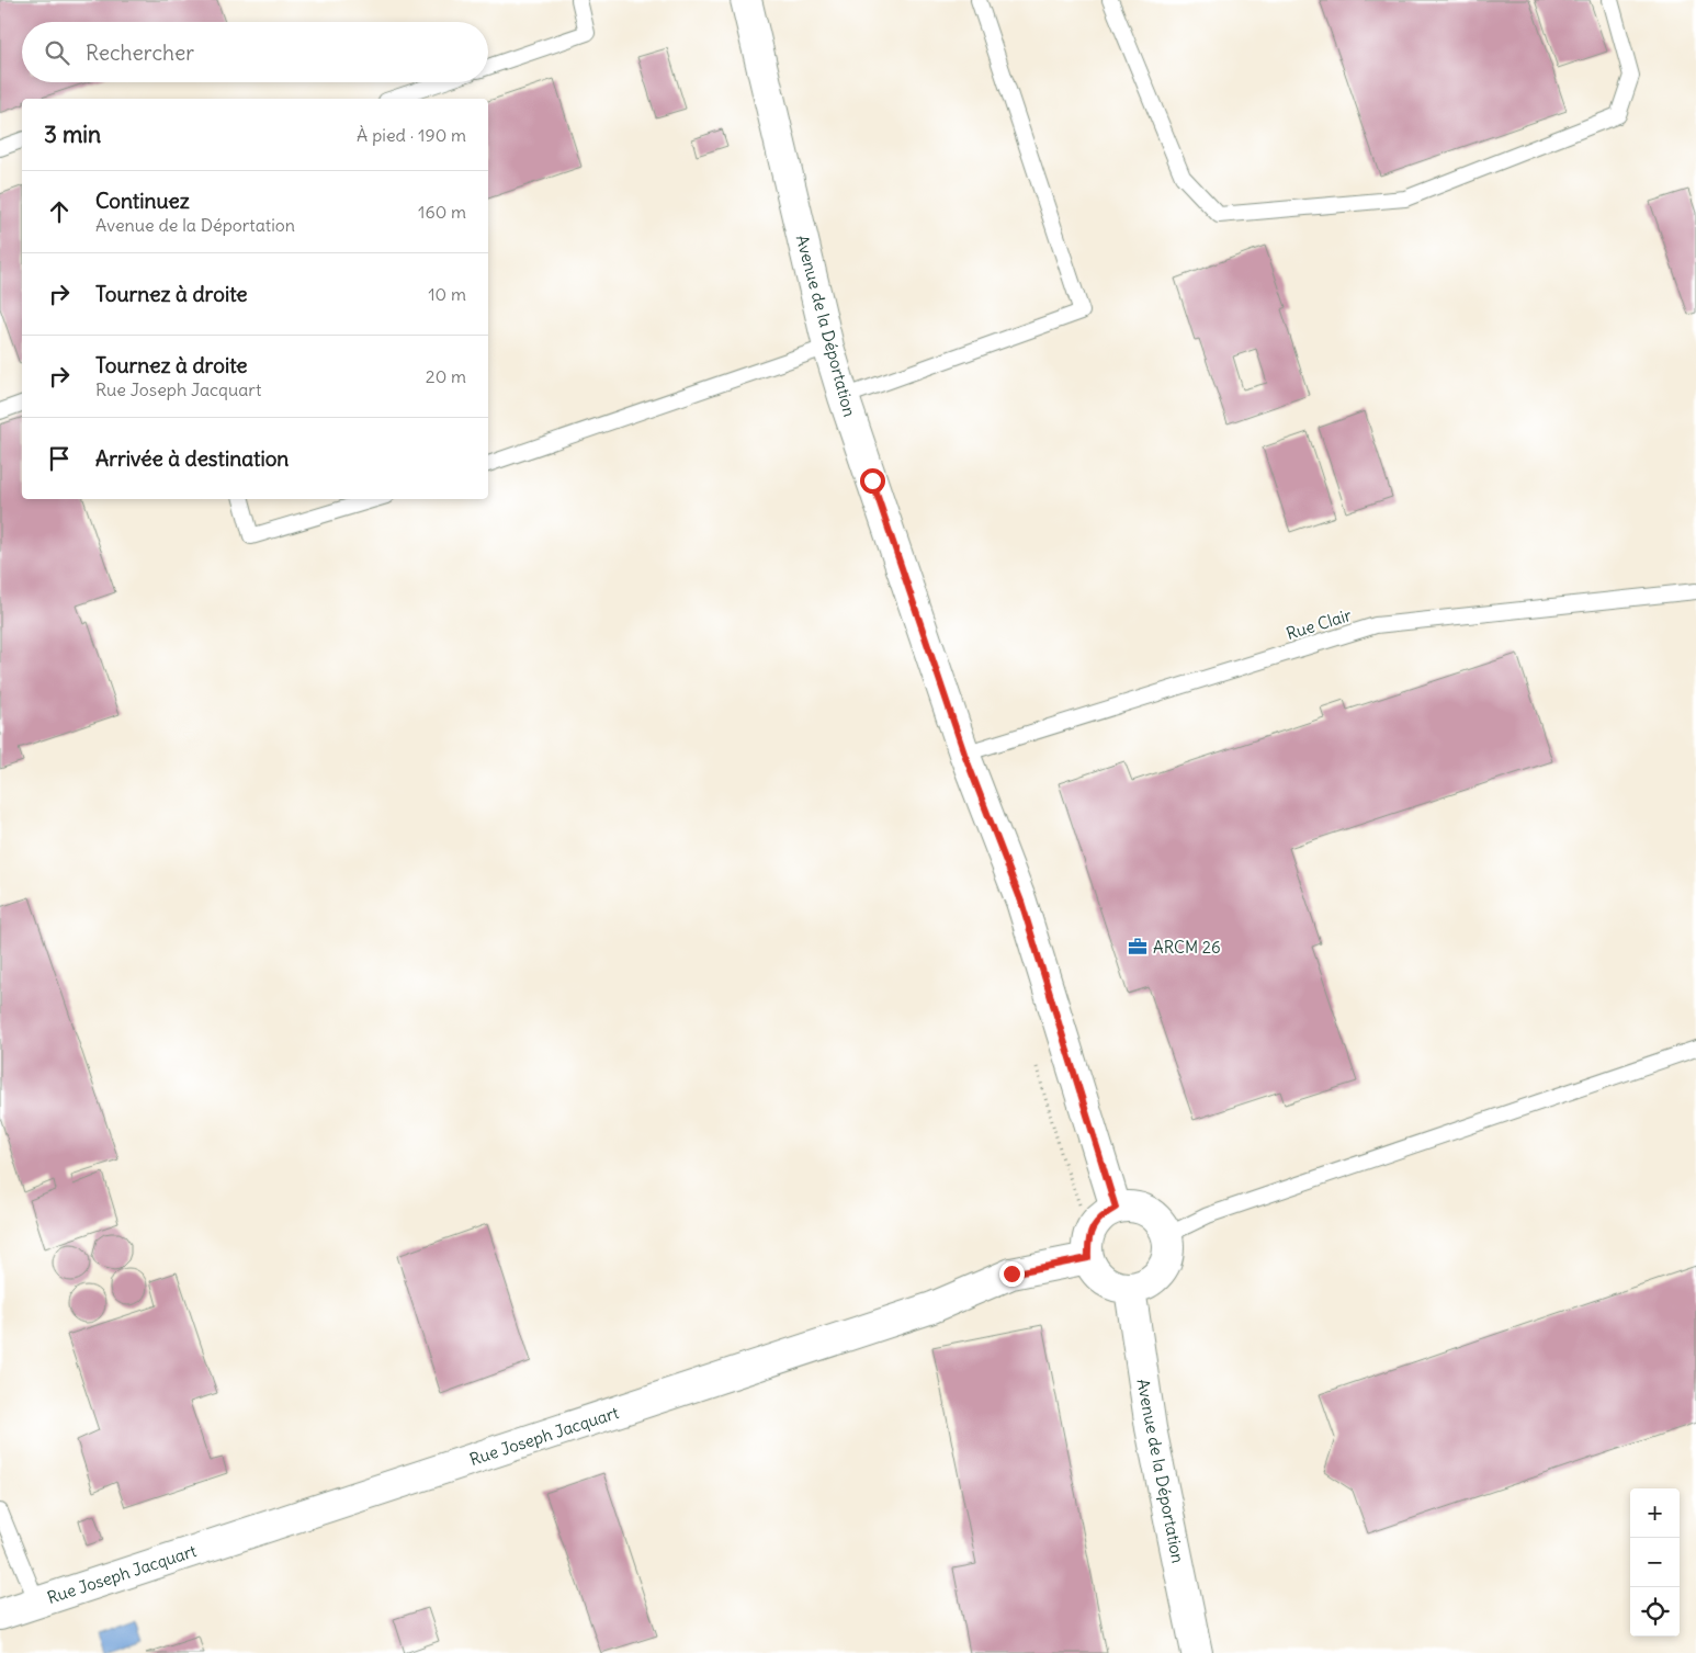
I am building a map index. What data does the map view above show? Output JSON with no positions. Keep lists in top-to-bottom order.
{
  "streets": {
    "street": ["Avenue de la Déportation", "Rue Joseph Jacquart"],
    "lane": ["Rue Clair"]
  },
  "crossings": [
    ["Avenue de la Déportation", "Rue Clair"],
    ["Avenue de la Déportation", "Rue Joseph Jacquart"]
  ],
  "places": {
    "office": ["ARCM 26"]
  },
  "page": {
    "search": "Rechercher",
    "heading": ["3 min", "À pied · 190 m"],
    "list": [
      ["Continuez", "Avenue de la Déportation", "160 m"],
      ["Tournez à droite", "10 m"],
      ["Tournez à droite", "Rue Joseph Jacquart", "20 m"],
      "Arrivée à destination"
    ],
    "map_buttons": ["+", "−"]
  }
}
